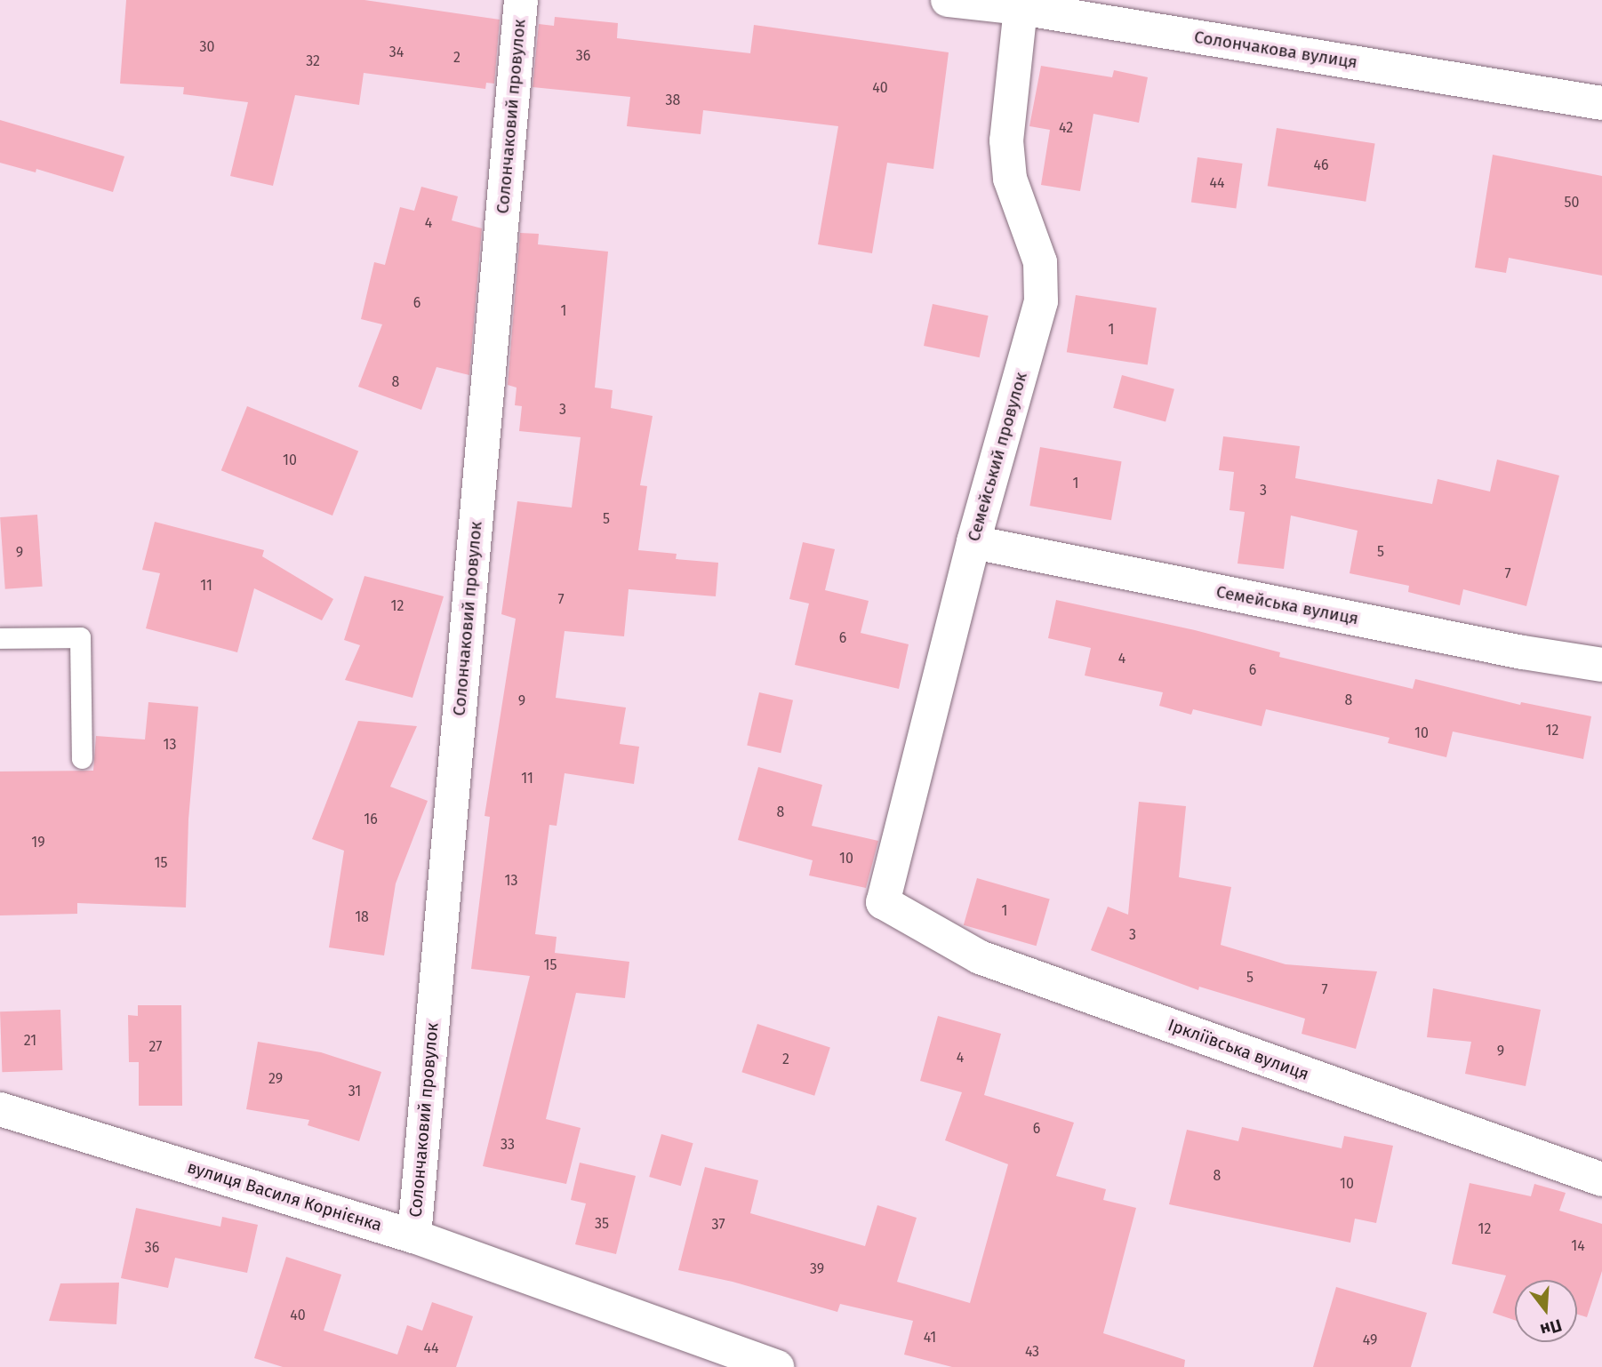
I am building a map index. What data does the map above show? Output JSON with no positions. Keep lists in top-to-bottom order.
{
  "streets": {
    "street": [
      "Солончакова вулиця",
      "Солончаковий провулок",
      "Семейський провулок",
      "Семейська вулиця",
      "Іркліївська вулиця",
      "вулиця Василя Корнієнка"
    ]
  },
  "crossings": [
    ["Солончакова вулиця", "Семейський провулок"],
    ["Солончаковий провулок", "вулиця Василя Корнієнка"],
    ["Семейський провулок", "Семейська вулиця"],
    ["Семейський провулок", "Іркліївська вулиця"]
  ],
  "house_numbers": [
    "30",
    "34",
    "36",
    "2",
    "32",
    "40",
    "38",
    "42",
    "46",
    "44",
    "50",
    "4",
    "6",
    "1",
    "1",
    "8",
    "3",
    "10",
    "1",
    "3",
    "5",
    "5",
    "9",
    "7",
    "11",
    "7",
    "12",
    "6",
    "4",
    "6",
    "8",
    "9",
    "12",
    "10",
    "13",
    "11",
    "8",
    "16",
    "19",
    "10",
    "15",
    "13",
    "1",
    "18",
    "3",
    "15",
    "5",
    "7",
    "21",
    "27",
    "9",
    "4",
    "2",
    "29",
    "31",
    "6",
    "33",
    "8",
    "10",
    "35",
    "37",
    "12",
    "14",
    "36",
    "39",
    "40",
    "41",
    "49",
    "44",
    "43"
  ],
  "north": "bottom"
}
